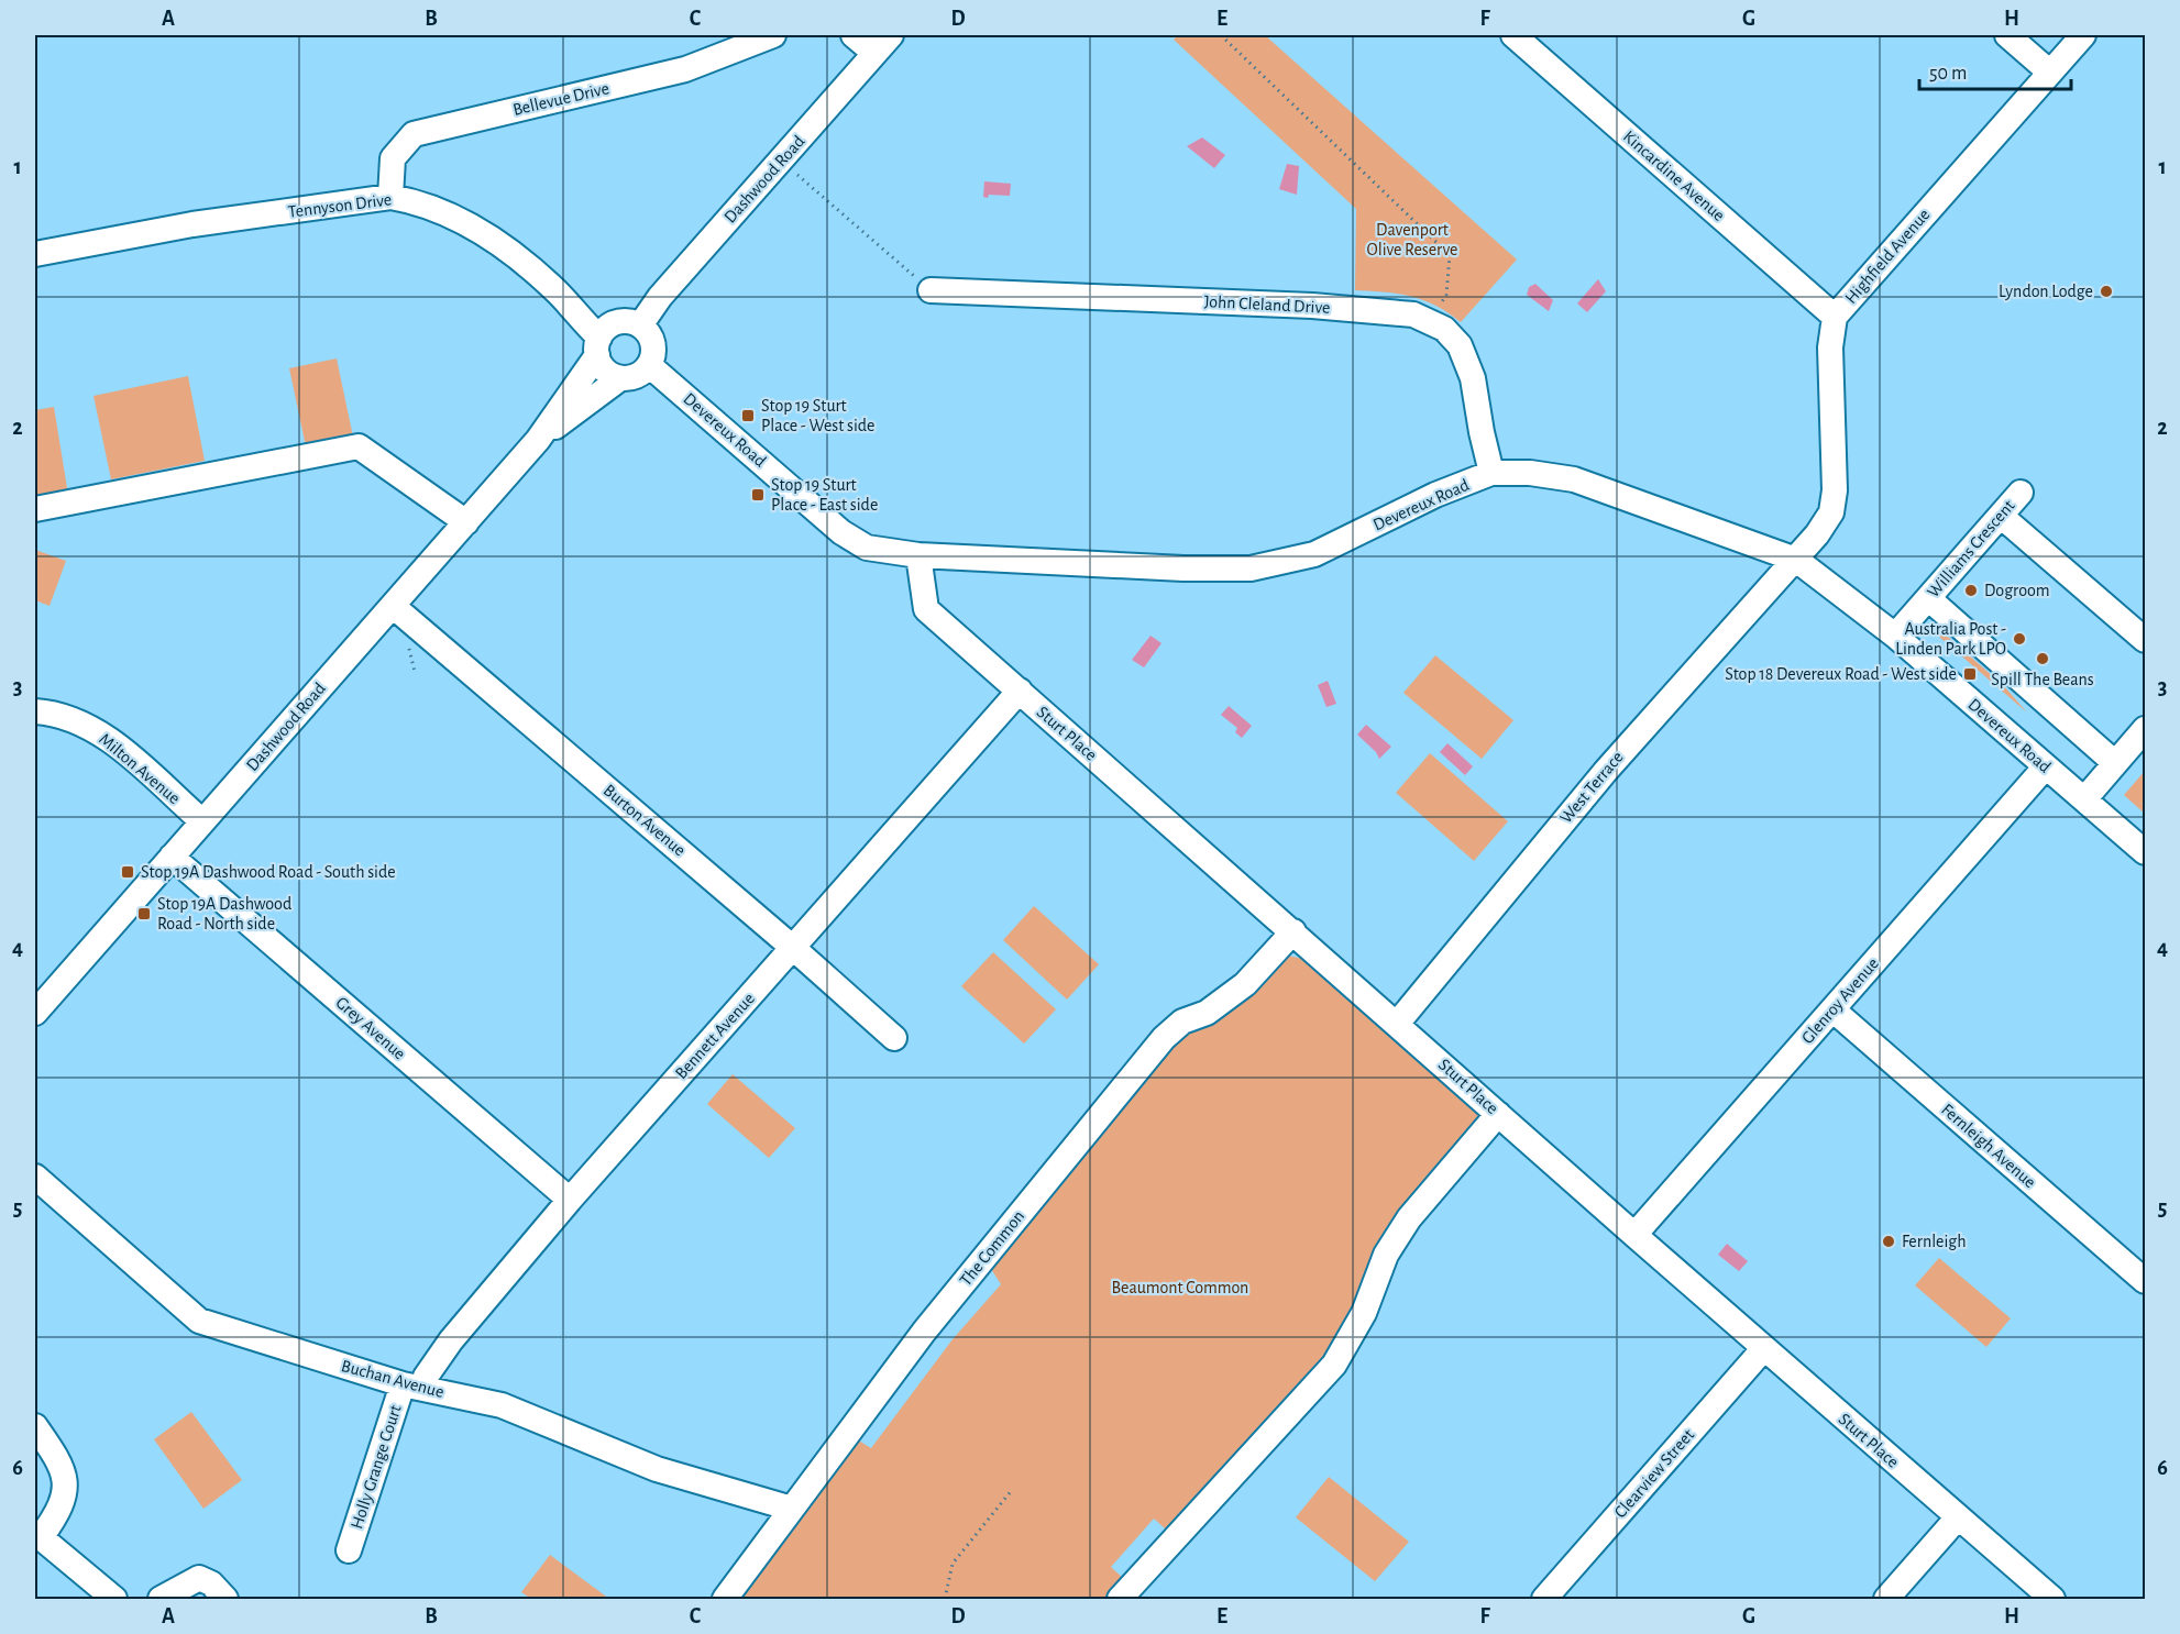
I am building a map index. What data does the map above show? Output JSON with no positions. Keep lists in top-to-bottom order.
{
  "streets": {
    "street": [
      "Bellevue Drive",
      "Kincardine Avenue",
      "Dashwood Road",
      "Tennyson Drive",
      "Highfield Avenue",
      "John Cleland Drive",
      "Devereux Road",
      "Williams Crescent",
      "Sturt Place",
      "Milton Avenue",
      "West Terrace",
      "Burton Avenue",
      "Glenroy Avenue",
      "Grey Avenue",
      "Bennett Avenue",
      "Fernleigh Avenue",
      "The Common",
      "Buchan Avenue",
      "Holly Grange Court",
      "Clearview Street"
    ]
  },
  "crossings": [
    ["Bellevue Drive", "Tennyson Drive"],
    ["Kincardine Avenue", "Highfield Avenue"],
    ["Dashwood Road", "Tennyson Drive"],
    ["Dashwood Road", "Devereux Road"],
    ["Dashwood Road", "Milton Avenue"],
    ["Dashwood Road", "Burton Avenue"],
    ["Dashwood Road", "Grey Avenue"],
    ["Tennyson Drive", "Devereux Road"],
    ["Highfield Avenue", "Devereux Road"],
    ["Highfield Avenue", "West Terrace"],
    ["John Cleland Drive", "Devereux Road"],
    ["Devereux Road", "Williams Crescent"],
    ["Devereux Road", "Sturt Place"],
    ["Devereux Road", "West Terrace"],
    ["Devereux Road", "Glenroy Avenue"],
    ["Sturt Place", "West Terrace"],
    ["Sturt Place", "Glenroy Avenue"],
    ["Sturt Place", "Bennett Avenue"],
    ["Sturt Place", "The Common"],
    ["Sturt Place", "Clearview Street"],
    ["Burton Avenue", "Bennett Avenue"],
    ["Glenroy Avenue", "Fernleigh Avenue"],
    ["Grey Avenue", "Bennett Avenue"],
    ["Bennett Avenue", "Buchan Avenue"],
    ["Bennett Avenue", "Holly Grange Court"],
    ["The Common", "Buchan Avenue"],
    ["Buchan Avenue", "Holly Grange Court"]
  ],
  "parks": ["Davenport Olive Reserve", "Beaumont Common"],
  "places": {
    "other": [
      "Lyndon Lodge",
      "Dogroom",
      "Australia Post - Linden Park LPO",
      "Spill The Beans",
      "Fernleigh"
    ],
    "transit": [
      "Stop 19 Sturt Place - West side",
      "Stop 19 Sturt Place - East side",
      "Stop 18 Devereux Road - West side",
      "Stop 19A Dashwood Road - South side",
      "Stop 19A Dashwood Road - North side"
    ]
  },
  "scale_bar": "50 m",
  "grid": {
    "columns": [
      "A",
      "B",
      "C",
      "D",
      "E",
      "F",
      "G",
      "H"
    ],
    "rows": [
      "1",
      "2",
      "3",
      "4",
      "5",
      "6"
    ]
  }
}
